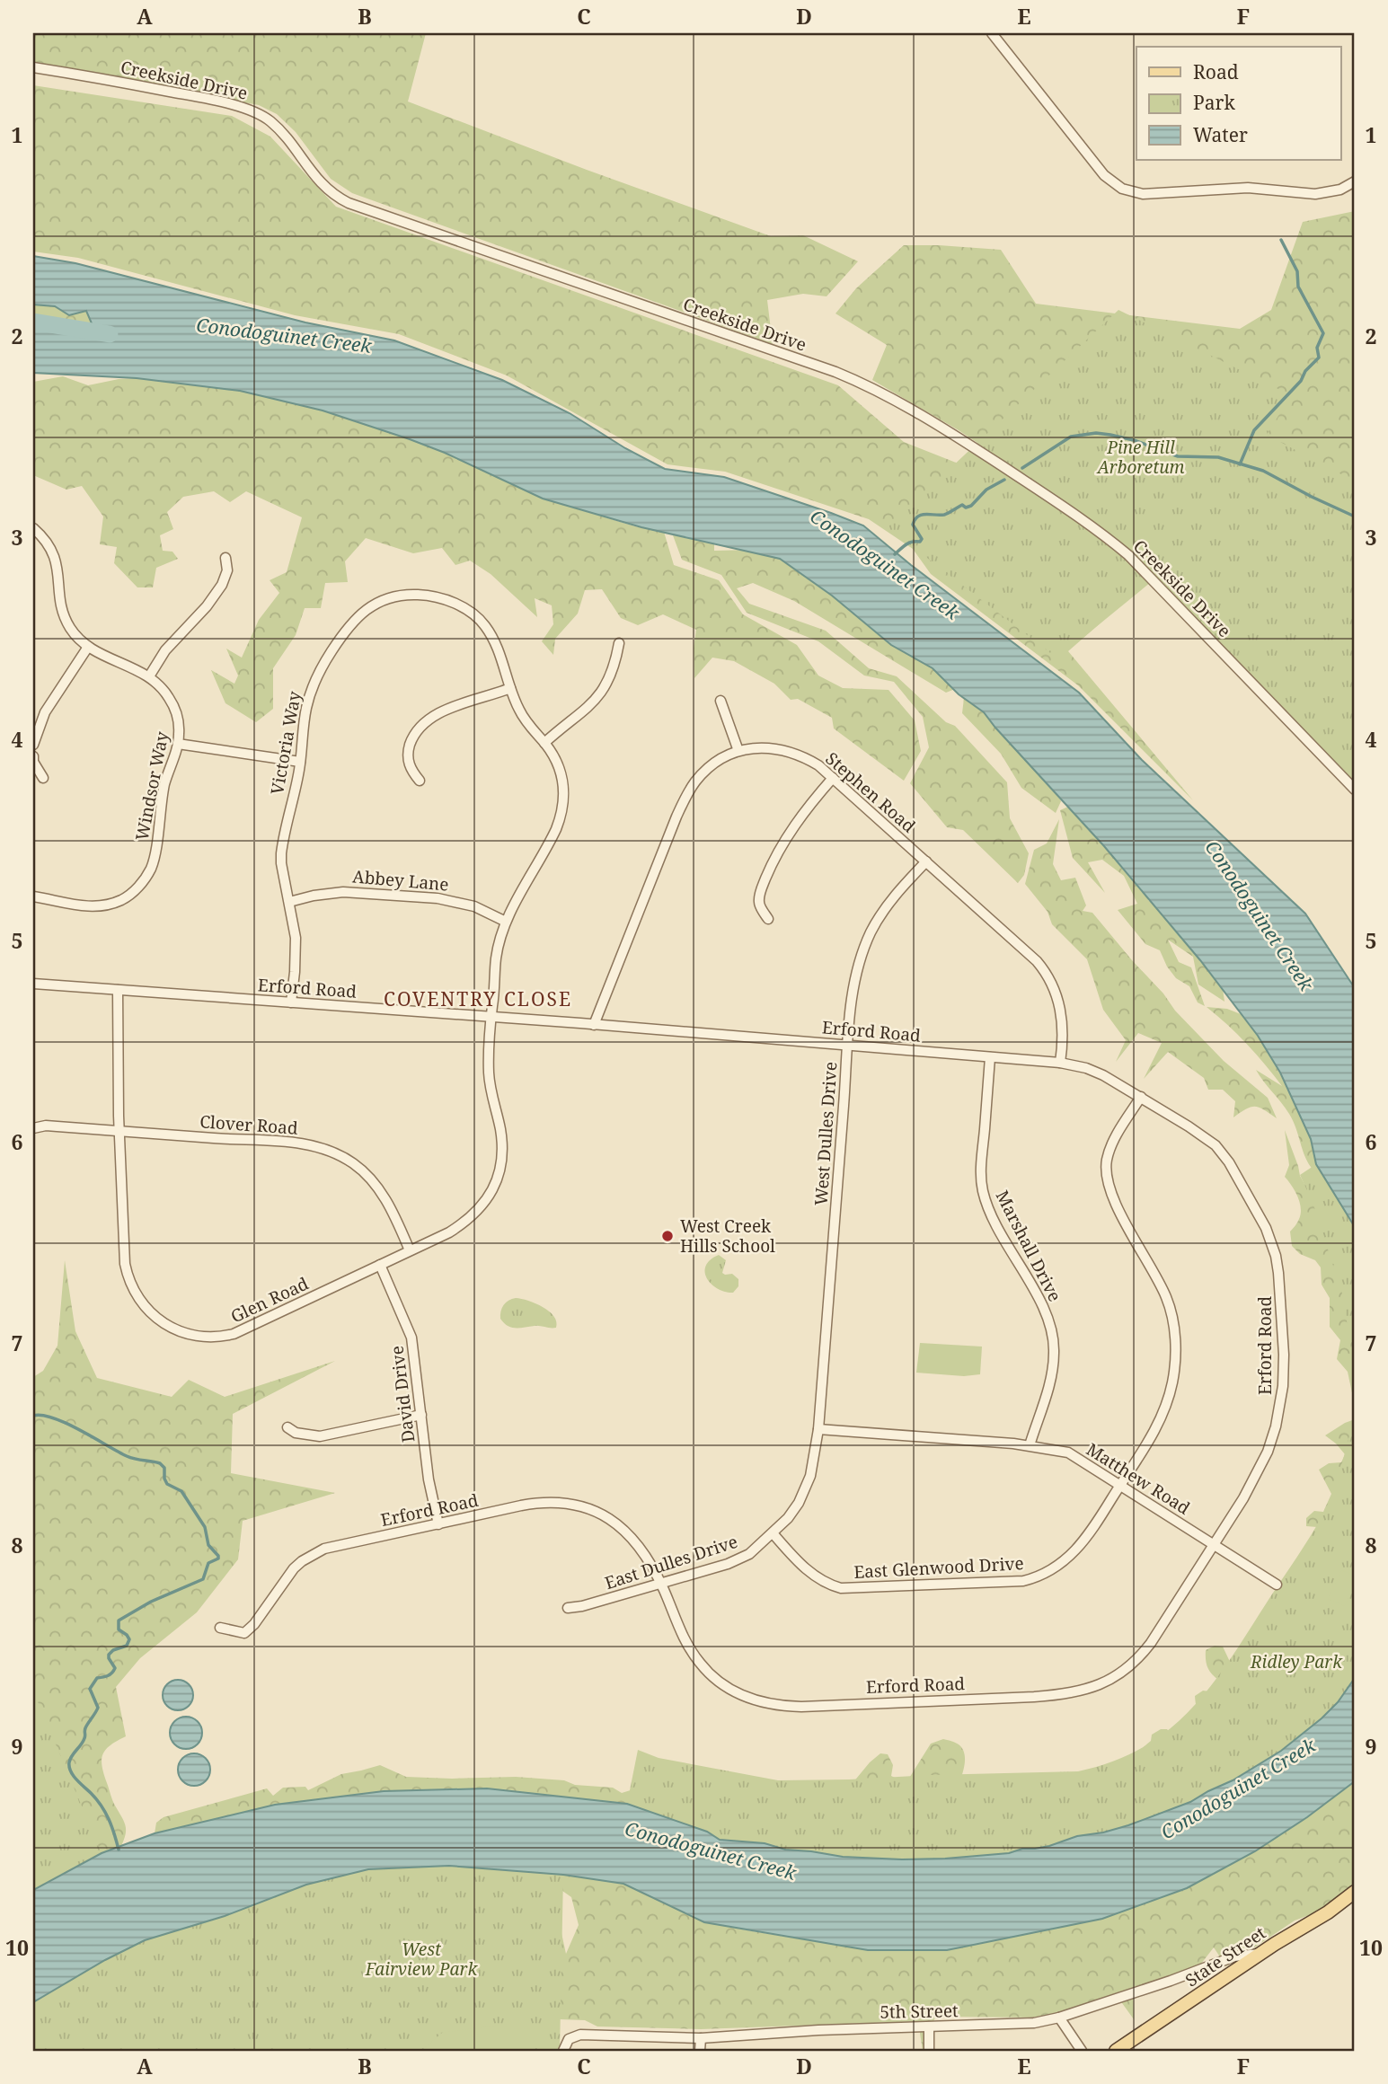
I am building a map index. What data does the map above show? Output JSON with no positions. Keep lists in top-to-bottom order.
{
  "streets": {
    "main road": ["State Street"],
    "street": [
      "Creekside Drive",
      "Victoria Way",
      "Windsor Way",
      "Stephen Road",
      "Abbey Lane",
      "Erford Road",
      "Clover Road",
      "West Dulles Drive",
      "Marshall Drive",
      "Glen Road",
      "David Drive",
      "Matthew Road",
      "East Dulles Drive",
      "East Glenwood Drive",
      "5th Street"
    ]
  },
  "crossings": [
    ["Victoria Way", "Abbey Lane"],
    ["Victoria Way", "Erford Road"],
    ["Victoria Way", "Glen Road"],
    ["Stephen Road", "Erford Road"],
    ["Stephen Road", "West Dulles Drive"],
    ["Erford Road", "West Dulles Drive"],
    ["Erford Road", "Marshall Drive"],
    ["Erford Road", "Glen Road"],
    ["Erford Road", "David Drive"],
    ["Erford Road", "Matthew Road"],
    ["Erford Road", "East Dulles Drive"],
    ["Erford Road", "East Glenwood Drive"],
    ["Clover Road", "Glen Road"],
    ["West Dulles Drive", "Matthew Road"],
    ["West Dulles Drive", "East Dulles Drive"],
    ["Marshall Drive", "Matthew Road"],
    ["Glen Road", "David Drive"],
    ["Matthew Road", "East Dulles Drive"],
    ["Matthew Road", "East Glenwood Drive"],
    ["East Dulles Drive", "East Glenwood Drive"],
    ["State Street", "5th Street"]
  ],
  "districts": ["COVENTRY CLOSE"],
  "water": ["Conodoguinet Creek"],
  "parks": ["Pine Hill Arboretum", "Ridley Park", "West Fairview Park"],
  "places": ["West Creek Hills School"],
  "legend": ["Road", "Park", "Water"],
  "grid": {
    "columns": [
      "A",
      "B",
      "C",
      "D",
      "E",
      "F"
    ],
    "rows": [
      "1",
      "2",
      "3",
      "4",
      "5",
      "6",
      "7",
      "8",
      "9",
      "10"
    ]
  }
}
